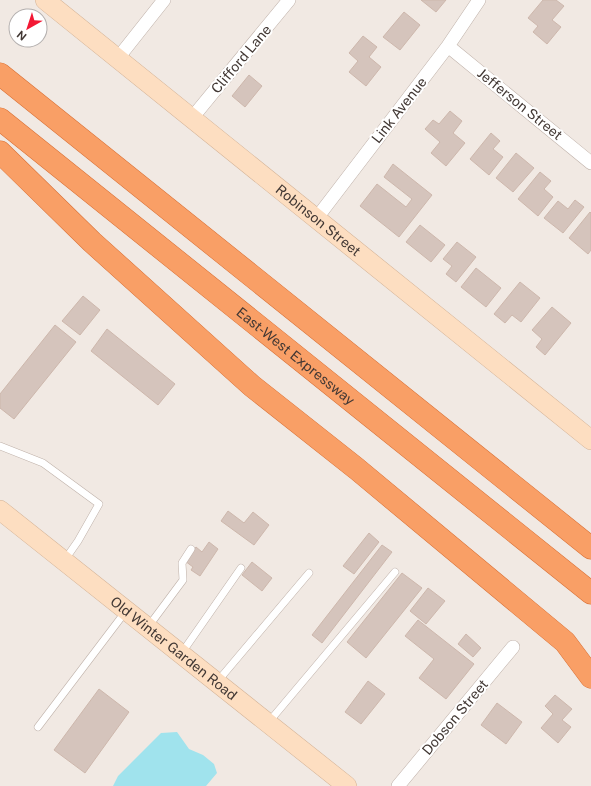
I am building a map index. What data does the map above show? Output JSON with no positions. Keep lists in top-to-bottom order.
{
  "streets": {
    "highway": ["East-West Expressway"],
    "street": [
      "Clifford Lane",
      "Jefferson Street",
      "Link Avenue",
      "Robinson Street",
      "Old Winter Garden Road",
      "Dobson Street"
    ]
  },
  "crossings": [
    ["Clifford Lane", "Robinson Street"],
    ["Jefferson Street", "Link Avenue"],
    ["Link Avenue", "Robinson Street"]
  ],
  "north": "bottom left"
}
